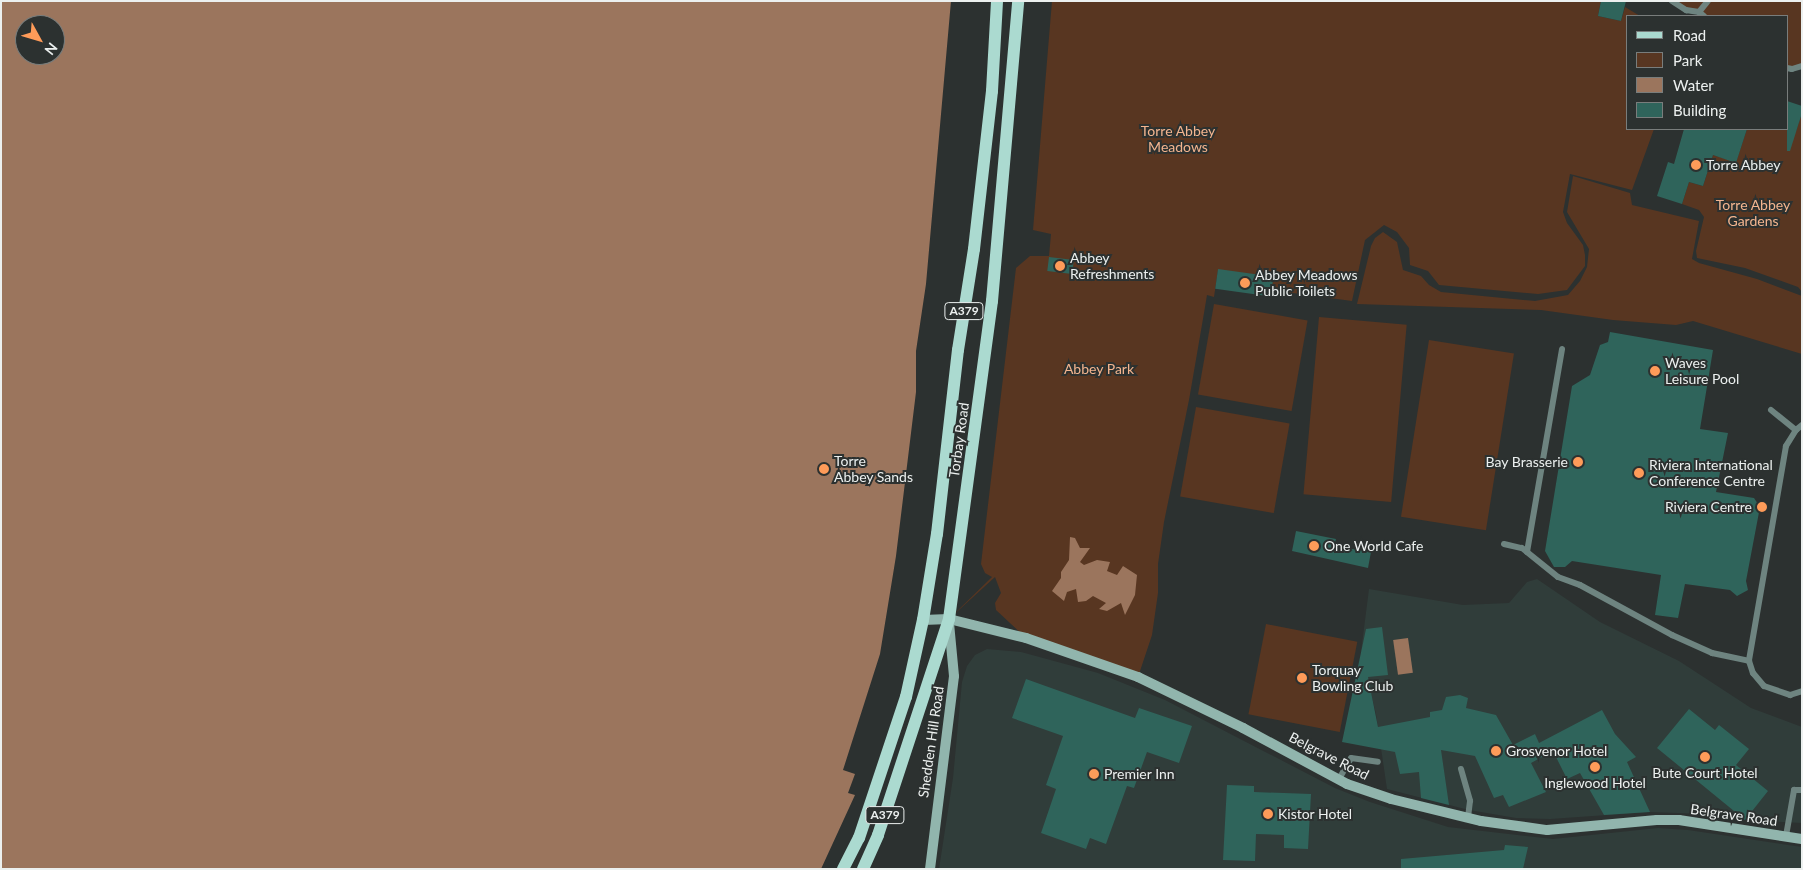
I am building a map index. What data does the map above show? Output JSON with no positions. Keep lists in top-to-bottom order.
{
  "streets": {
    "main road": ["A379", "Torbay Road"],
    "street": ["Shedden Hill Road", "Belgrave Road"]
  },
  "crossings": [
    ["Torbay Road", "Shedden Hill Road"],
    ["Torbay Road", "Belgrave Road"],
    ["Shedden Hill Road", "Belgrave Road"]
  ],
  "parks": ["Torre Abbey Meadows", "Torre Abbey Gardens", "Abbey Park"],
  "places": [
    "Torre Abbey",
    "Abbey Refreshments",
    "Abbey Meadows Public Toilets",
    "Waves Leisure Pool",
    "Bay Brasserie",
    "Torre Abbey Sands",
    "Riviera International Conference Centre",
    "Riviera Centre",
    "One World Cafe",
    "Torquay Bowling Club",
    "Grosvenor Hotel",
    "Bute Court Hotel",
    "Inglewood Hotel",
    "Premier Inn",
    "Kistor Hotel"
  ],
  "legend": [
    "Road",
    "Park",
    "Water",
    "Building"
  ],
  "north": "bottom right"
}
